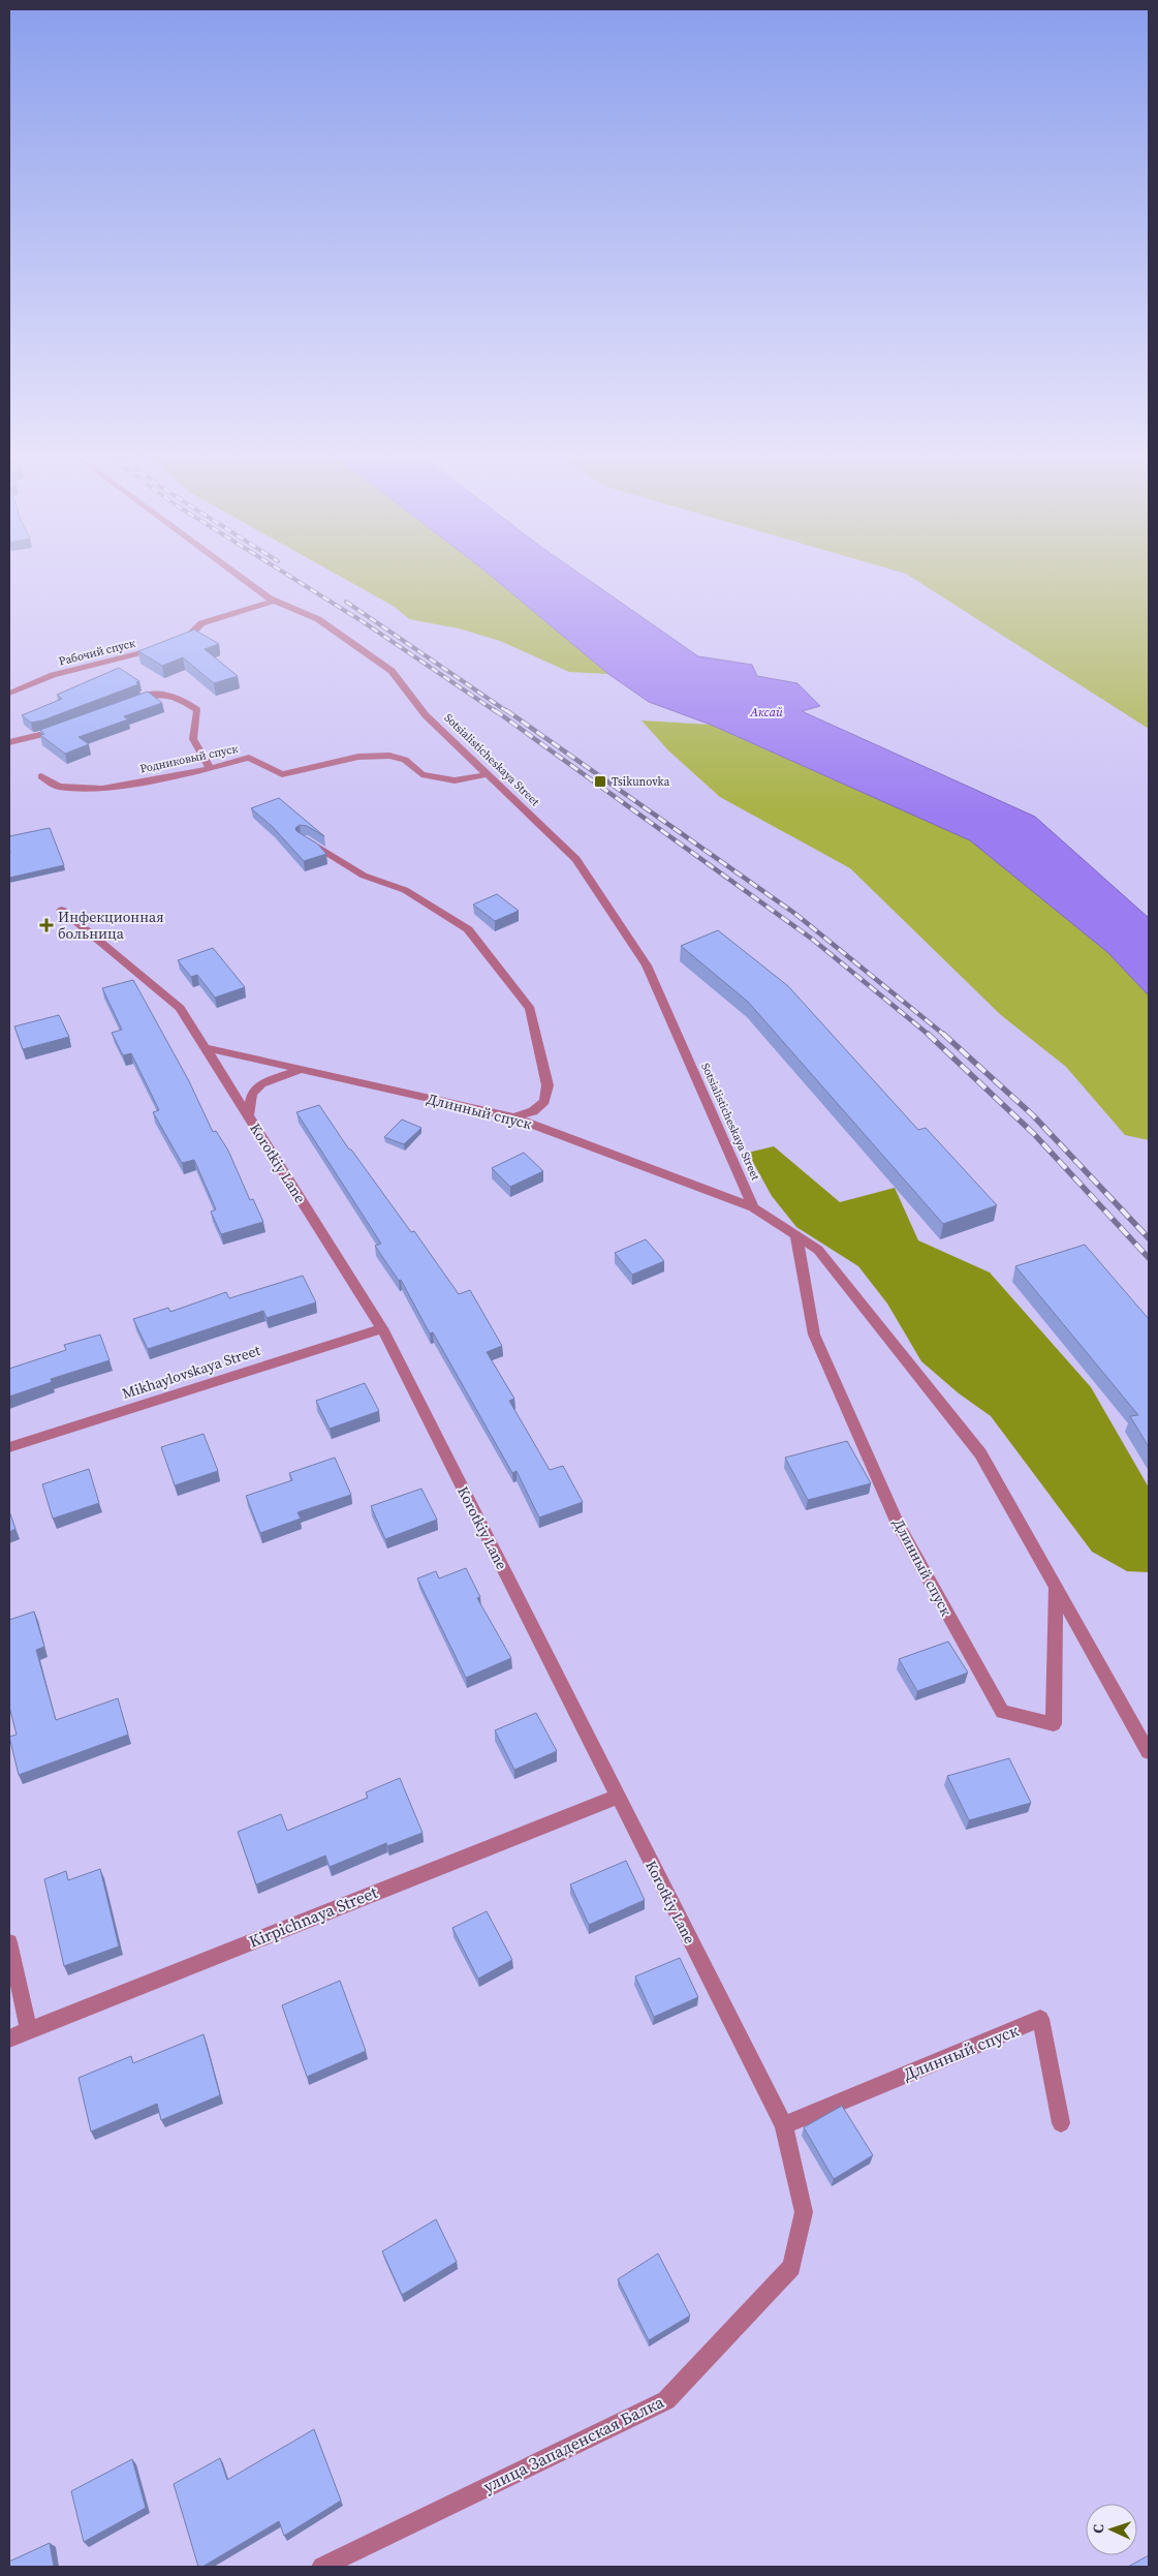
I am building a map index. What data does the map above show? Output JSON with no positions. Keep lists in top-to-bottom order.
{
  "streets": {
    "street": [
      "Рабочий спуск",
      "Родниковый спуск",
      "Sotsialisticheskaya Street",
      "Длинный спуск",
      "Korotkiy Lane",
      "Mikhaylovskaya Street",
      "Kirpichnaya Street",
      "улица Западенская Балка"
    ]
  },
  "crossings": [
    ["Рабочий спуск", "Sotsialisticheskaya Street"],
    ["Родниковый спуск", "Sotsialisticheskaya Street"],
    ["Sotsialisticheskaya Street", "Длинный спуск"],
    ["Длинный спуск", "Korotkiy Lane"],
    ["Korotkiy Lane", "Mikhaylovskaya Street"],
    ["Korotkiy Lane", "Kirpichnaya Street"],
    ["Korotkiy Lane", "улица Западенская Балка"]
  ],
  "water": ["Аксай"],
  "places": {
    "transit": ["Tsikunovka"],
    "health": ["Инфекционная больница"]
  },
  "north": "left"
}
